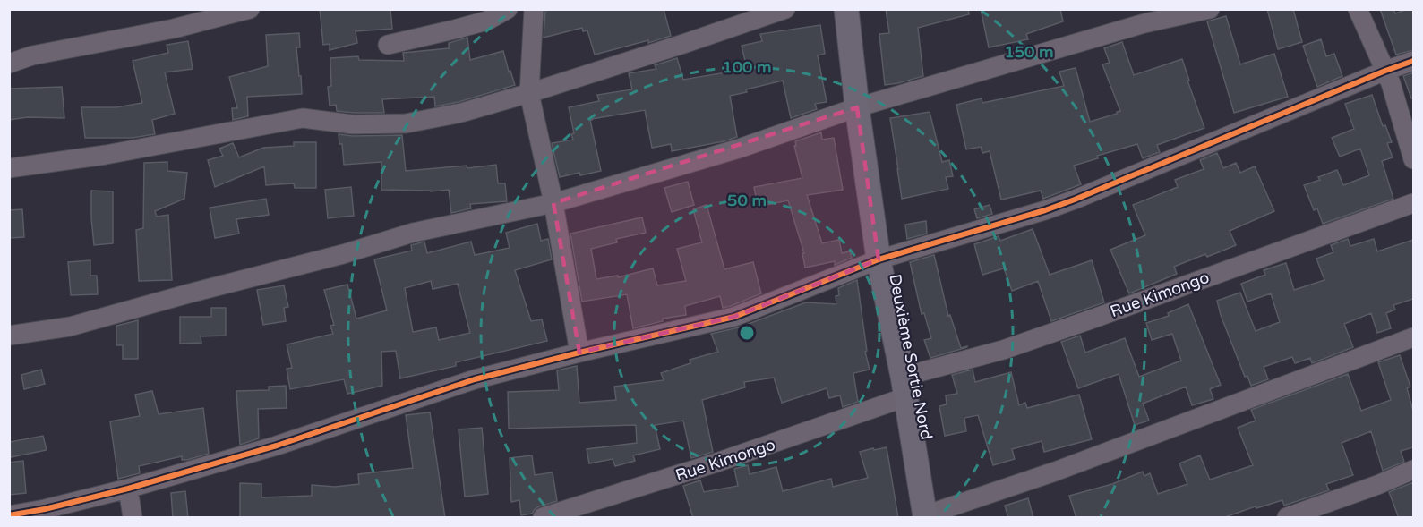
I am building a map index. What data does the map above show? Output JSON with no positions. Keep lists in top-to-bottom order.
{
  "streets": {
    "main road": ["Deuxième Sortie Nord"],
    "street": ["Rue Kimongo"]
  },
  "crossings": [
    ["Rue Kimongo", "Deuxième Sortie Nord"]
  ],
  "rings": ["150 m", "100 m", "50 m"]
}
